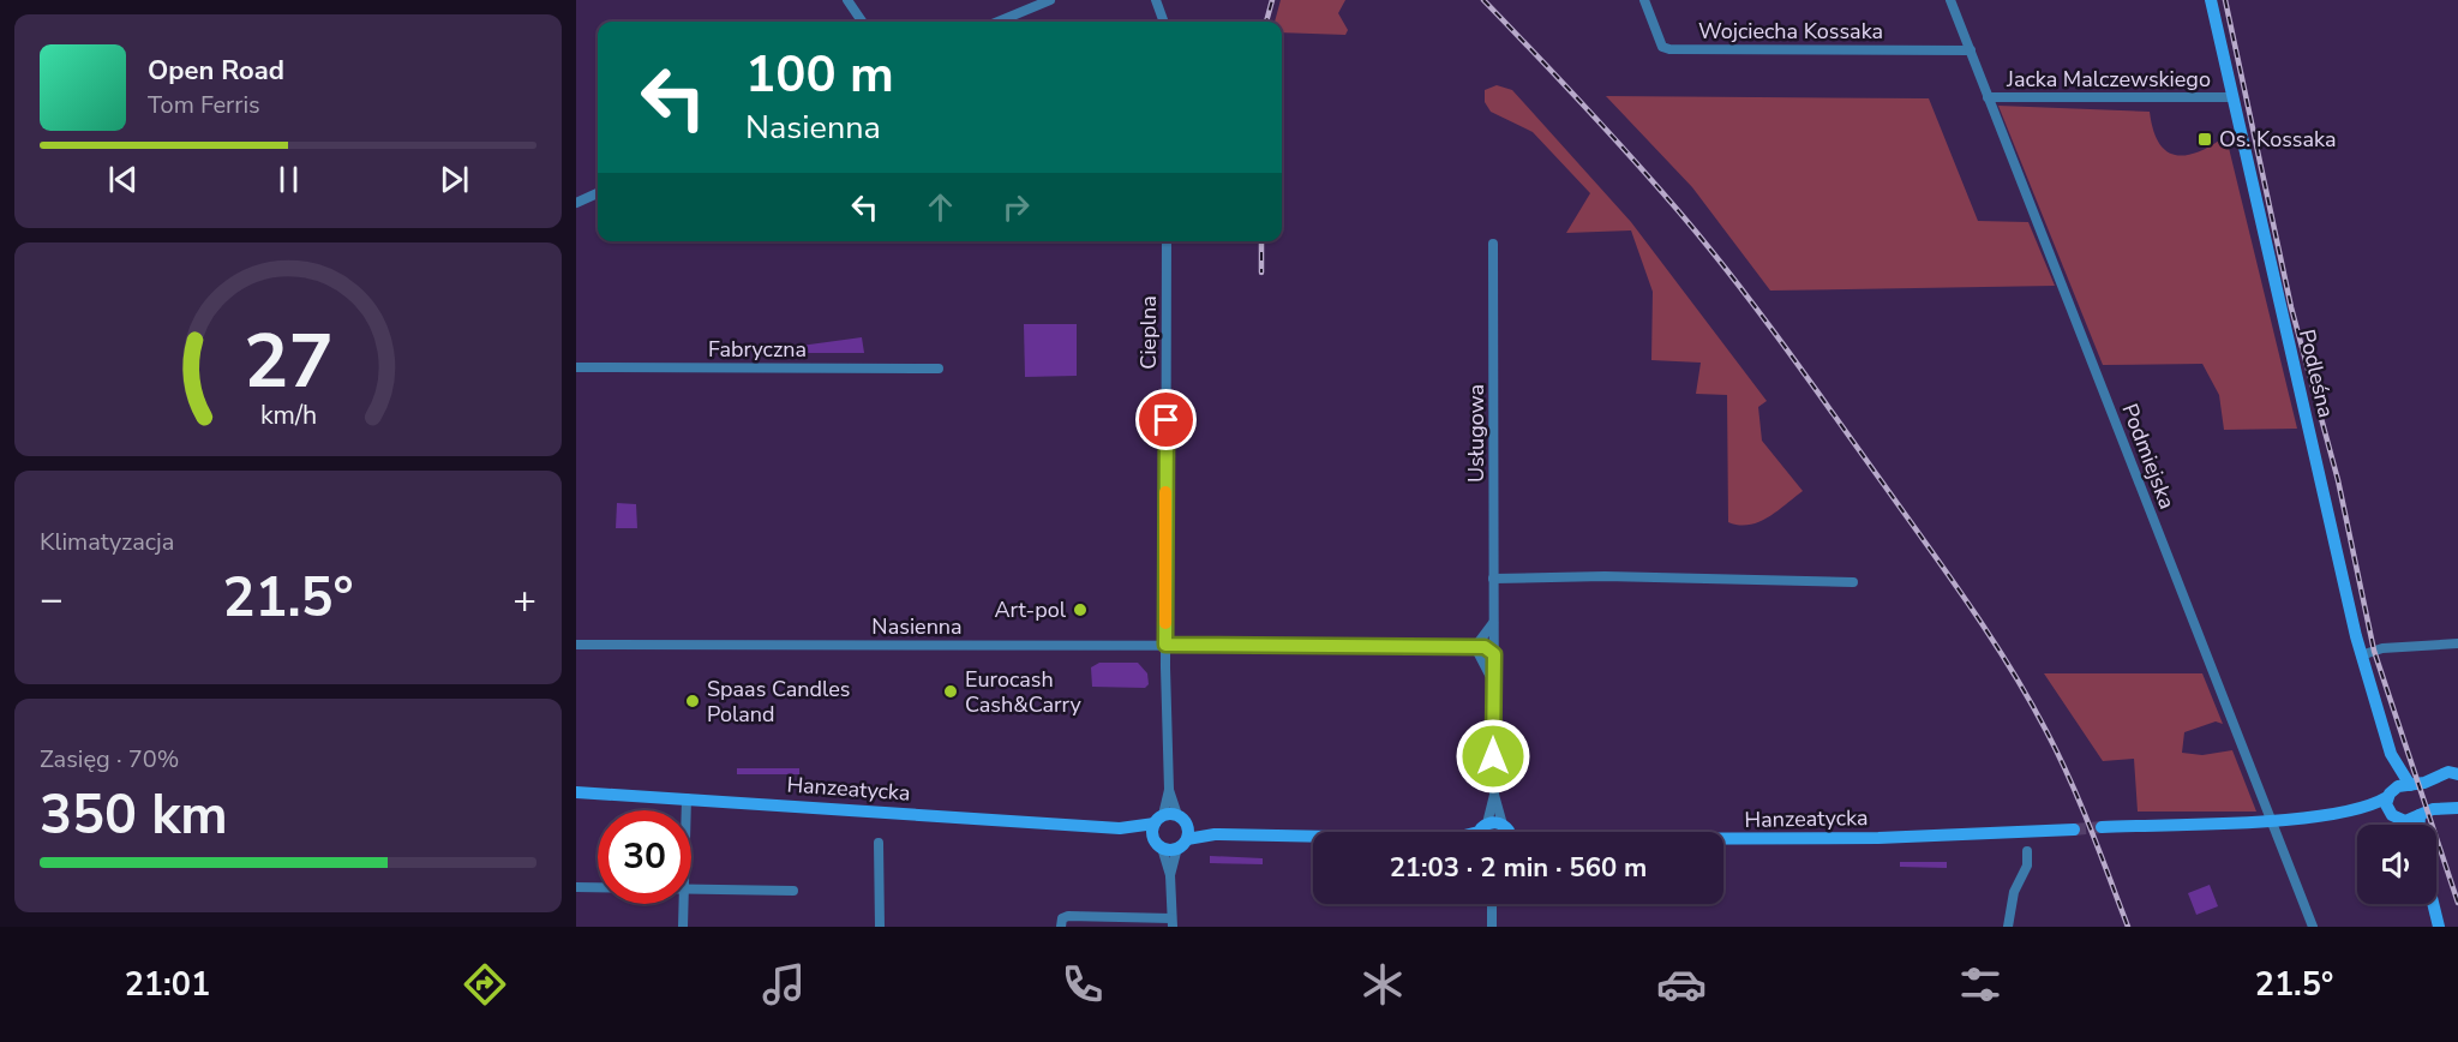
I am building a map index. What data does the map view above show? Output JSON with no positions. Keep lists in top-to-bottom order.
{
  "streets": {
    "street": [
      "Wojciecha Kossaka",
      "Jacka Malczewskiego",
      "Cieplna",
      "Fabryczna",
      "Podleśna",
      "Usługowa",
      "Podmiejska",
      "Nasienna",
      "Hanzeatycka"
    ]
  },
  "crossings": [
    ["Wojciecha Kossaka", "Podmiejska"],
    ["Jacka Malczewskiego", "Podleśna"],
    ["Jacka Malczewskiego", "Podmiejska"],
    ["Cieplna", "Nasienna"],
    ["Usługowa", "Nasienna"]
  ],
  "places": {
    "transit": ["Os. Kossaka"],
    "other": ["Art-pol", "Eurocash Cash&Carry", "Spaas Candles Poland"]
  },
  "page": {
    "turn": ["100 m", "Nasienna"],
    "song": ["Open Road", "Tom Ferris"],
    "tile": [
      "Klimatyzacja",
      ["Zasięg · 70%", "350 km"]
    ],
    "heat": ["−", "21.5°", "+"],
    "limit": "30",
    "trip": "21:03 · 2 min · 560 m",
    "tabs": ["21:01", "21.5°"],
    "gauge": ["27", "km/h"]
  }
}
